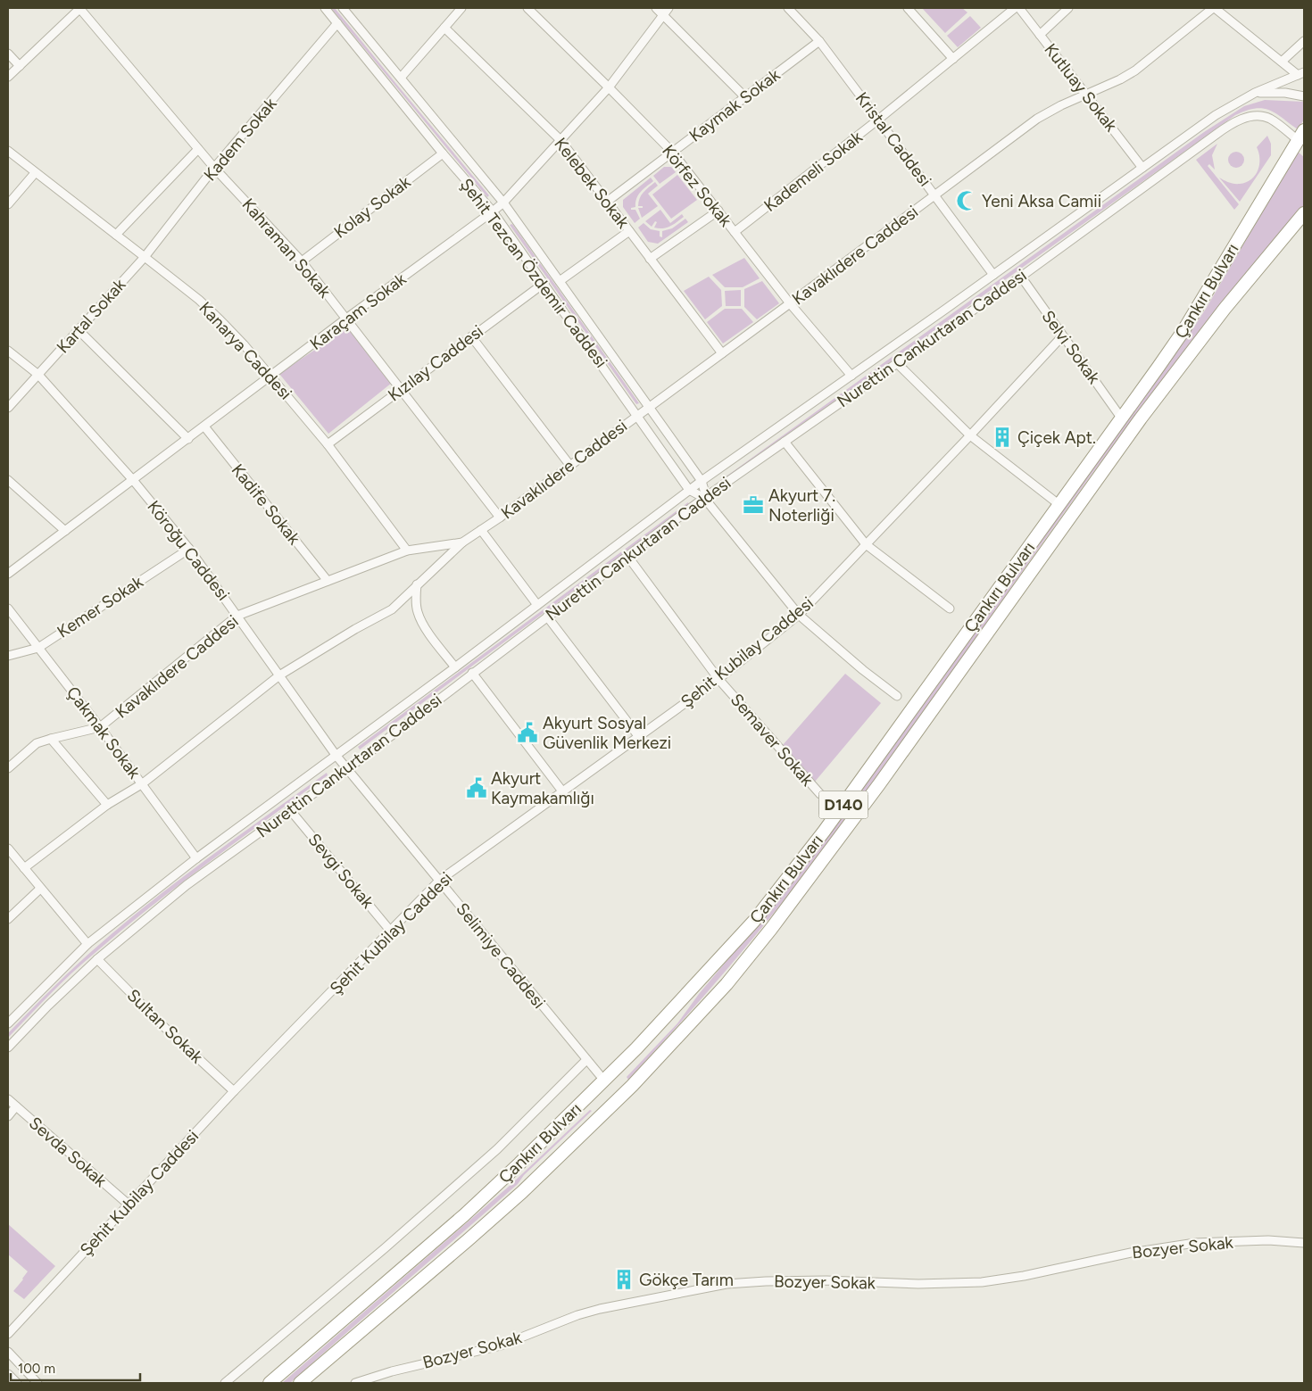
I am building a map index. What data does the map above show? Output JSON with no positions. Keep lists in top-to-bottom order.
{
  "streets": {
    "highway": ["Çankırı Bulvarı", "D140"],
    "street": [
      "Kutluay Sokak",
      "Kaymak Sokak",
      "Kadem Sokak",
      "Kristal Caddesi",
      "Kademeli Sokak",
      "Kelebek Sokak",
      "Körfez Sokak",
      "Kolay Sokak",
      "Kahraman Sokak",
      "Kavaklıdere Caddesi",
      "Şehit Tezcan Özdemir Caddesi",
      "Karaçam Sokak",
      "Kartal Sokak",
      "Nurettin Cankurtaran Caddesi",
      "Selvi Sokak",
      "Kanarya Caddesi",
      "Kızılay Caddesi",
      "Kadife Sokak",
      "Köroğu Caddesi",
      "Kemer Sokak",
      "Şehit Kubilay Caddesi",
      "Çakmak Sokak",
      "Semaver Sokak",
      "Sevgi Sokak",
      "Selimiye Caddesi",
      "Sultan Sokak",
      "Sevda Sokak",
      "Bozyer Sokak"
    ]
  },
  "crossings": [
    ["Kutluay Sokak", "Kavaklıdere Caddesi"],
    ["Kutluay Sokak", "Nurettin Cankurtaran Caddesi"],
    ["Kaymak Sokak", "Kristal Caddesi"],
    ["Kaymak Sokak", "Kelebek Sokak"],
    ["Kaymak Sokak", "Körfez Sokak"],
    ["Kadem Sokak", "Kahraman Sokak"],
    ["Kadem Sokak", "Şehit Tezcan Özdemir Caddesi"],
    ["Kadem Sokak", "Kartal Sokak"],
    ["Kadem Sokak", "Kanarya Caddesi"],
    ["Kristal Caddesi", "Kademeli Sokak"],
    ["Kristal Caddesi", "Kavaklıdere Caddesi"],
    ["Kristal Caddesi", "Nurettin Cankurtaran Caddesi"],
    ["Kademeli Sokak", "Körfez Sokak"],
    ["Kelebek Sokak", "Kavaklıdere Caddesi"],
    ["Kelebek Sokak", "Karaçam Sokak"],
    ["Körfez Sokak", "Kavaklıdere Caddesi"],
    ["Körfez Sokak", "Karaçam Sokak"],
    ["Körfez Sokak", "Nurettin Cankurtaran Caddesi"],
    ["Kolay Sokak", "Kahraman Sokak"],
    ["Kolay Sokak", "Şehit Tezcan Özdemir Caddesi"],
    ["Kahraman Sokak", "Kavaklıdere Caddesi"],
    ["Kahraman Sokak", "Karaçam Sokak"],
    ["Kahraman Sokak", "Kızılay Caddesi"],
    ["Kavaklıdere Caddesi", "Şehit Tezcan Özdemir Caddesi"],
    ["Kavaklıdere Caddesi", "Kanarya Caddesi"],
    ["Kavaklıdere Caddesi", "Kadife Sokak"],
    ["Kavaklıdere Caddesi", "Köroğu Caddesi"],
    ["Kavaklıdere Caddesi", "Çakmak Sokak"],
    ["Şehit Tezcan Özdemir Caddesi", "Karaçam Sokak"],
    ["Şehit Tezcan Özdemir Caddesi", "Nurettin Cankurtaran Caddesi"],
    ["Şehit Tezcan Özdemir Caddesi", "Kızılay Caddesi"],
    ["Çankırı Bulvarı", "Nurettin Cankurtaran Caddesi"],
    ["Çankırı Bulvarı", "Selvi Sokak"],
    ["Çankırı Bulvarı", "Selimiye Caddesi"],
    ["Karaçam Sokak", "Kanarya Caddesi"],
    ["Karaçam Sokak", "Kadife Sokak"],
    ["Karaçam Sokak", "Köroğu Caddesi"],
    ["Kartal Sokak", "Kanarya Caddesi"],
    ["Kartal Sokak", "Köroğu Caddesi"],
    ["Nurettin Cankurtaran Caddesi", "Selvi Sokak"],
    ["Nurettin Cankurtaran Caddesi", "Köroğu Caddesi"],
    ["Nurettin Cankurtaran Caddesi", "Çakmak Sokak"],
    ["Nurettin Cankurtaran Caddesi", "Semaver Sokak"],
    ["Nurettin Cankurtaran Caddesi", "Sevgi Sokak"],
    ["Nurettin Cankurtaran Caddesi", "Selimiye Caddesi"],
    ["Nurettin Cankurtaran Caddesi", "Sultan Sokak"],
    ["Selvi Sokak", "Şehit Kubilay Caddesi"],
    ["Kanarya Caddesi", "Kızılay Caddesi"],
    ["Köroğu Caddesi", "Kemer Sokak"],
    ["Köroğu Caddesi", "Selimiye Caddesi"],
    ["Kemer Sokak", "Çakmak Sokak"],
    ["Şehit Kubilay Caddesi", "Semaver Sokak"],
    ["Şehit Kubilay Caddesi", "Sevgi Sokak"],
    ["Şehit Kubilay Caddesi", "Selimiye Caddesi"],
    ["Şehit Kubilay Caddesi", "Sultan Sokak"],
    ["Şehit Kubilay Caddesi", "Sevda Sokak"]
  ],
  "places": {
    "mosque": ["Yeni Aksa Camii"],
    "building": ["Çiçek Apt.", "Gökçe Tarım"],
    "office": ["Akyurt 7. Noterliği"],
    "public building": ["Akyurt Sosyal Güvenlik Merkezi", "Akyurt Kaymakamlığı"]
  },
  "scale_bar": "100 m"
}
